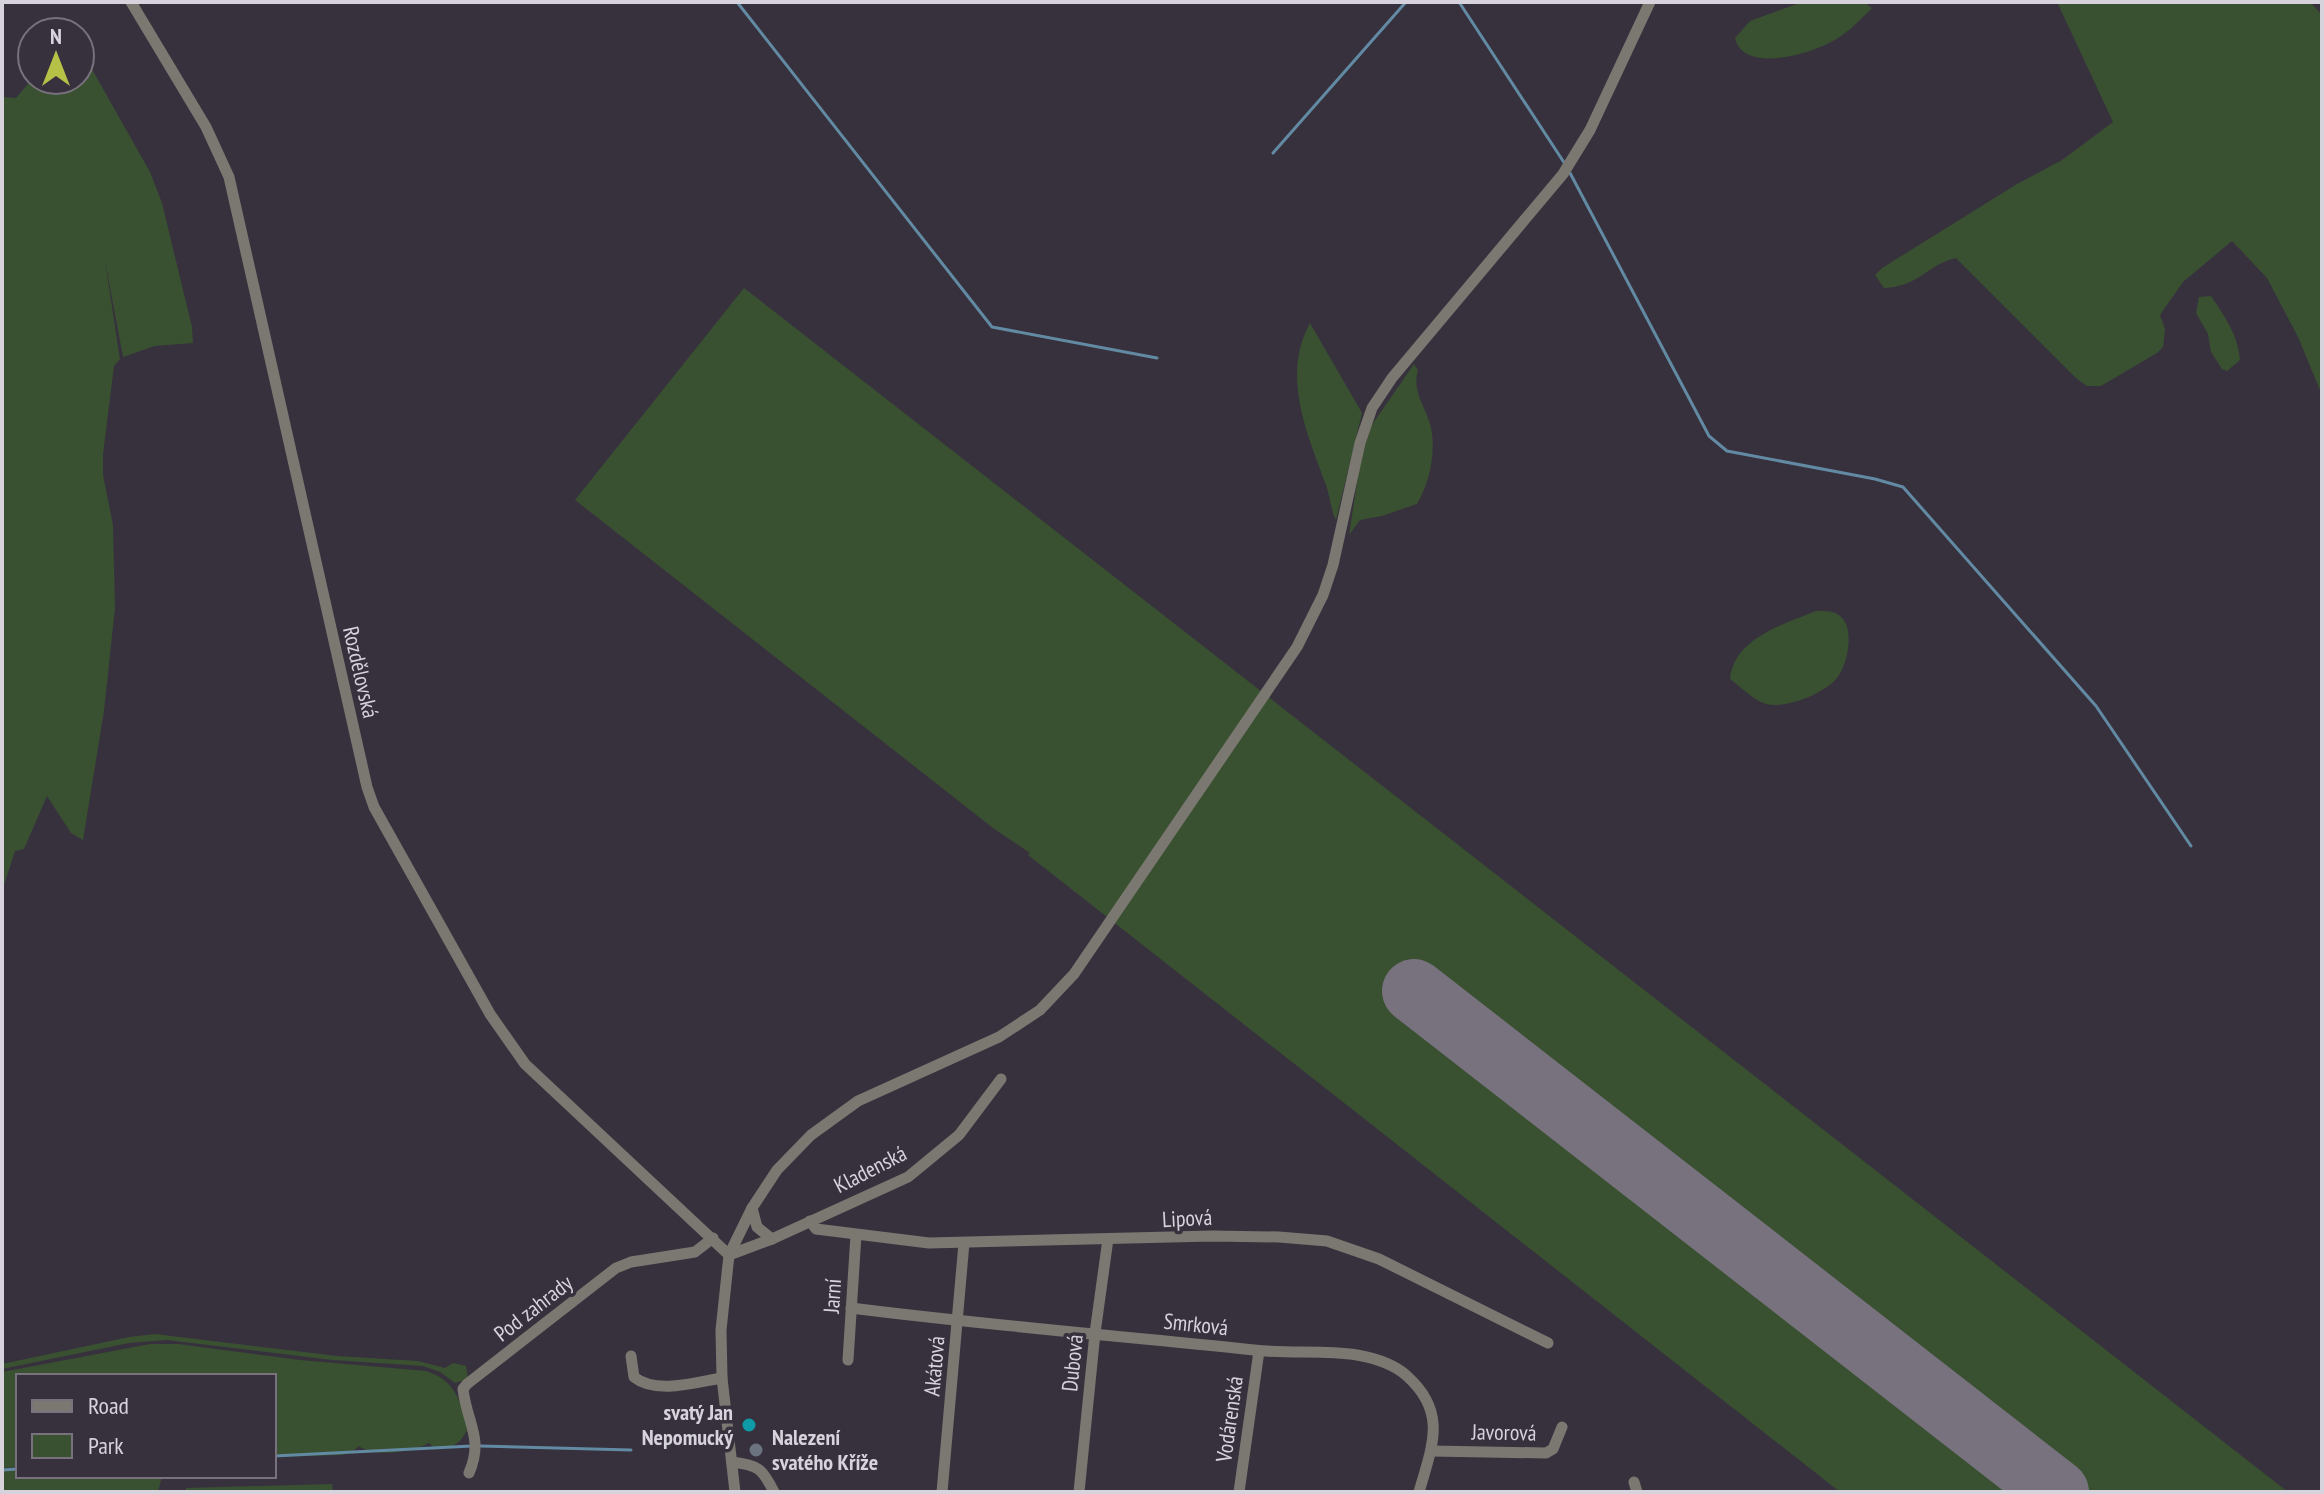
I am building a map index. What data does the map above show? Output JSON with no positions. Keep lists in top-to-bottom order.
{
  "streets": {
    "street": [
      "Rozdělovská",
      "Kladenská",
      "Lipová",
      "Jarní",
      "Pod zahrady",
      "Smrková",
      "Dubová",
      "Akátová",
      "Vodárenská",
      "Javorová"
    ]
  },
  "crossings": [
    ["Rozdělovská", "Kladenská"],
    ["Rozdělovská", "Pod zahrady"],
    ["Kladenská", "Lipová"],
    ["Lipová", "Jarní"],
    ["Lipová", "Dubová"],
    ["Lipová", "Akátová"],
    ["Jarní", "Smrková"],
    ["Smrková", "Dubová"],
    ["Smrková", "Akátová"],
    ["Smrková", "Vodárenská"],
    ["Smrková", "Javorová"]
  ],
  "places": ["svatý Jan Nepomucký", "Nalezení svatého Kříže"],
  "legend": ["Road", "Park"],
  "north": "top"
}
